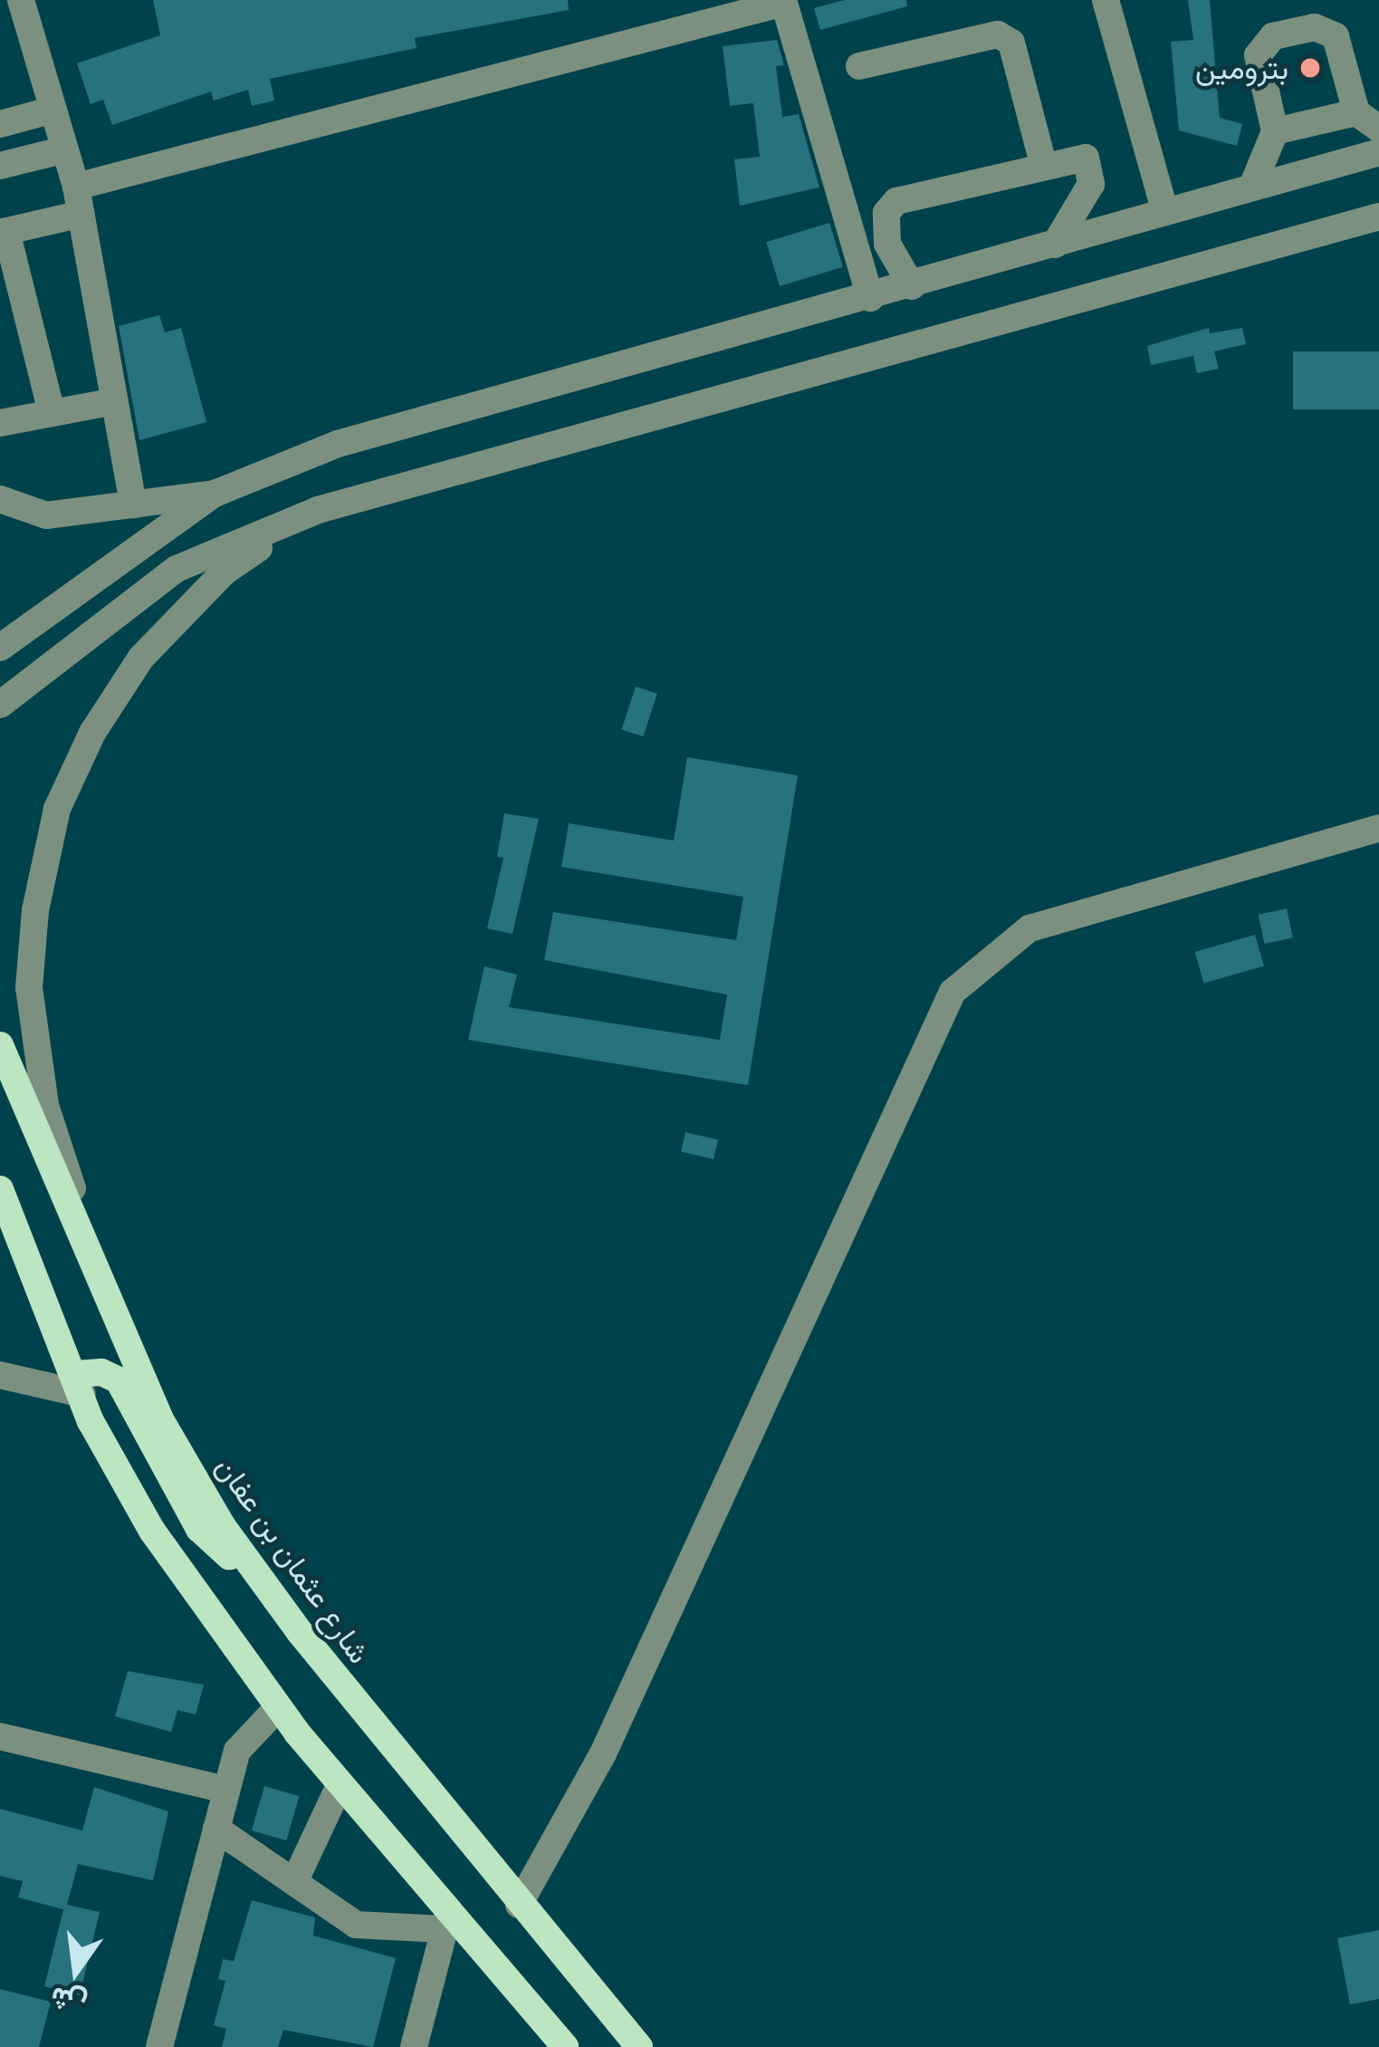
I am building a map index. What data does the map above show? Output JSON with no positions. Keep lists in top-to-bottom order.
{
  "streets": {
    "main road": ["شارع عثمان بن عفان"]
  },
  "places": ["بترومين"],
  "north": "bottom"
}
